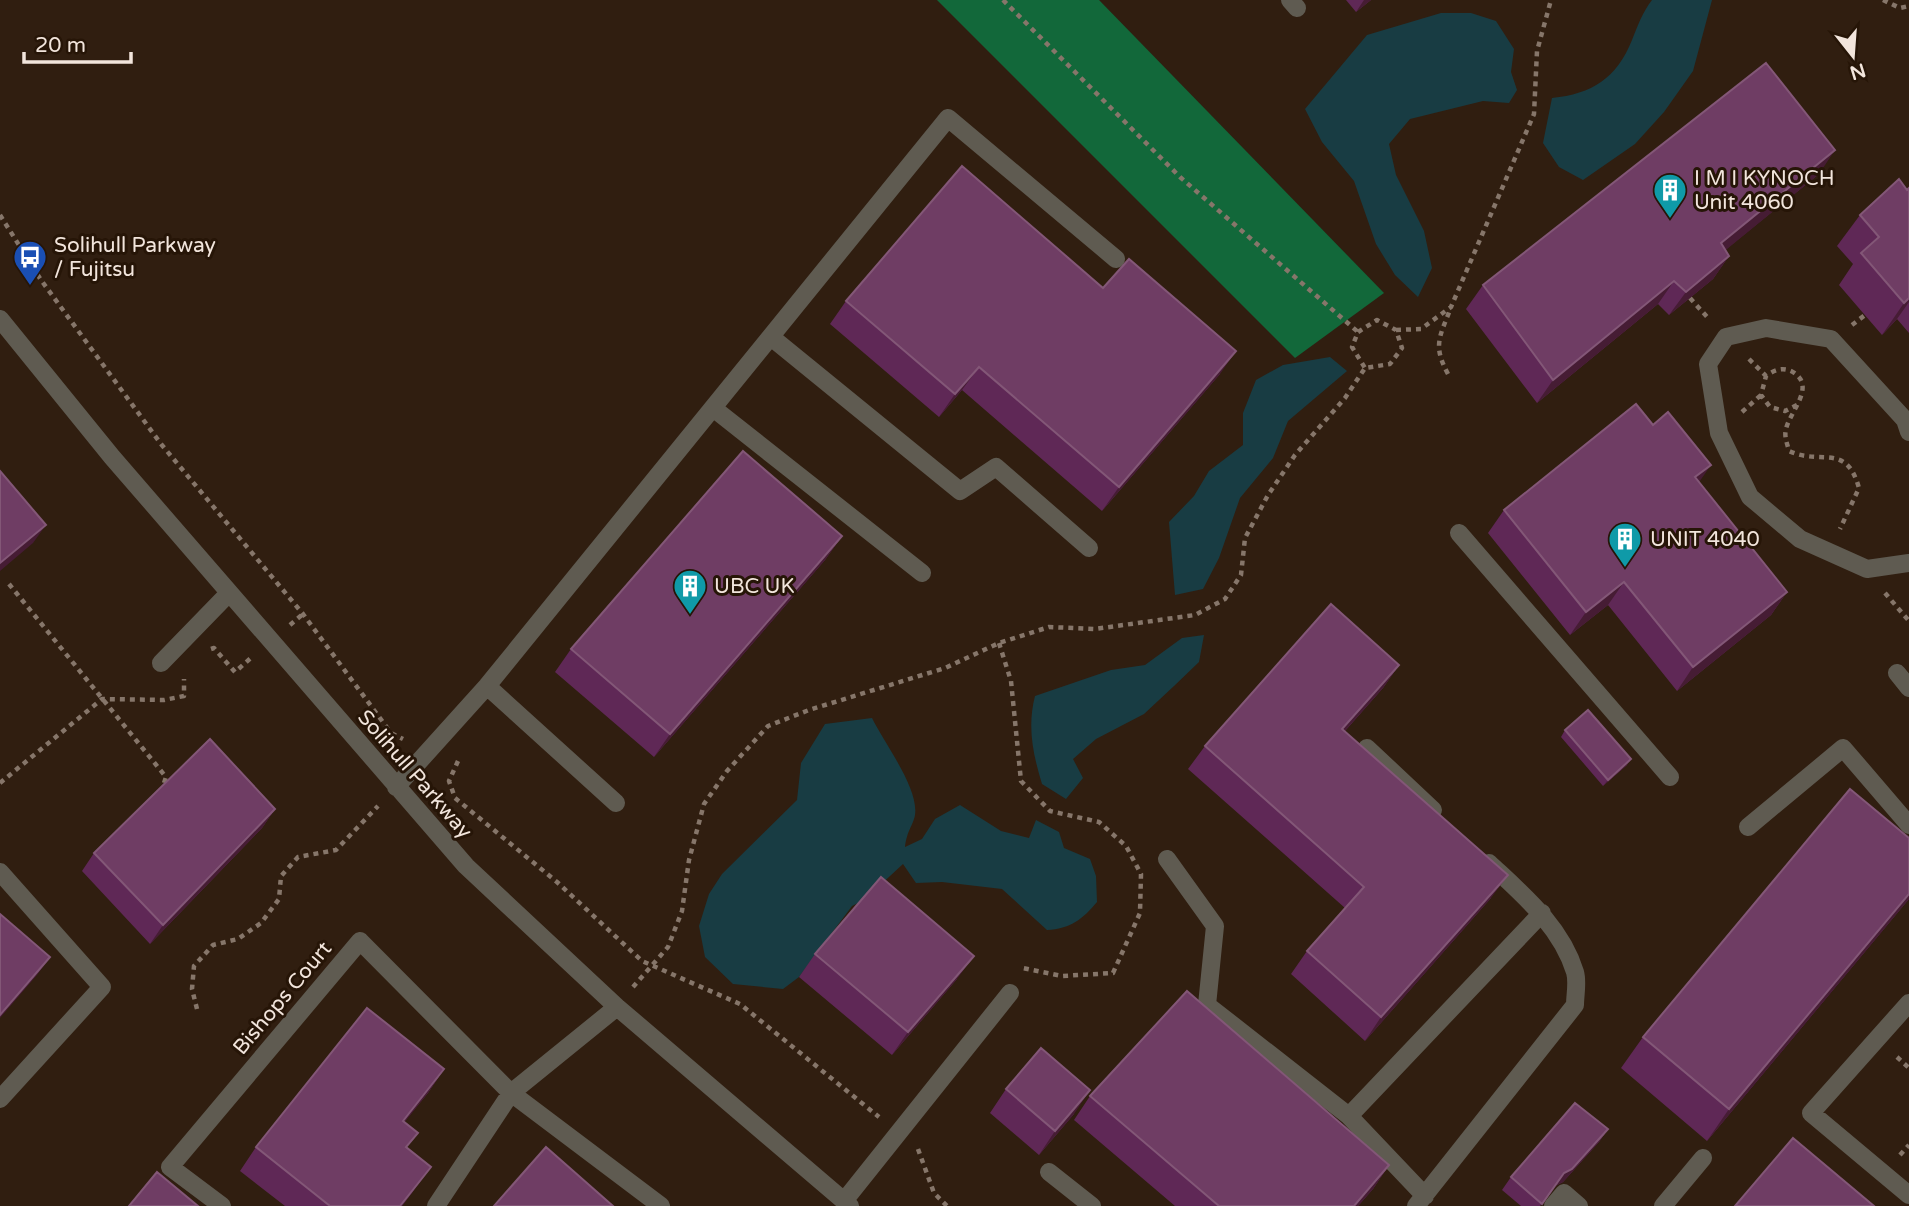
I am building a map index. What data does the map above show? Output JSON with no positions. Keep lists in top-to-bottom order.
{
  "streets": {
    "street": ["Solihull Parkway", "Bishops Court"]
  },
  "places": {
    "building": ["I M I KYNOCH Unit 4060", "UNIT 4040", "UBC UK"],
    "bus stop": ["Solihull Parkway / Fujitsu"]
  },
  "scale_bar": "20 m",
  "north": "bottom"
}
